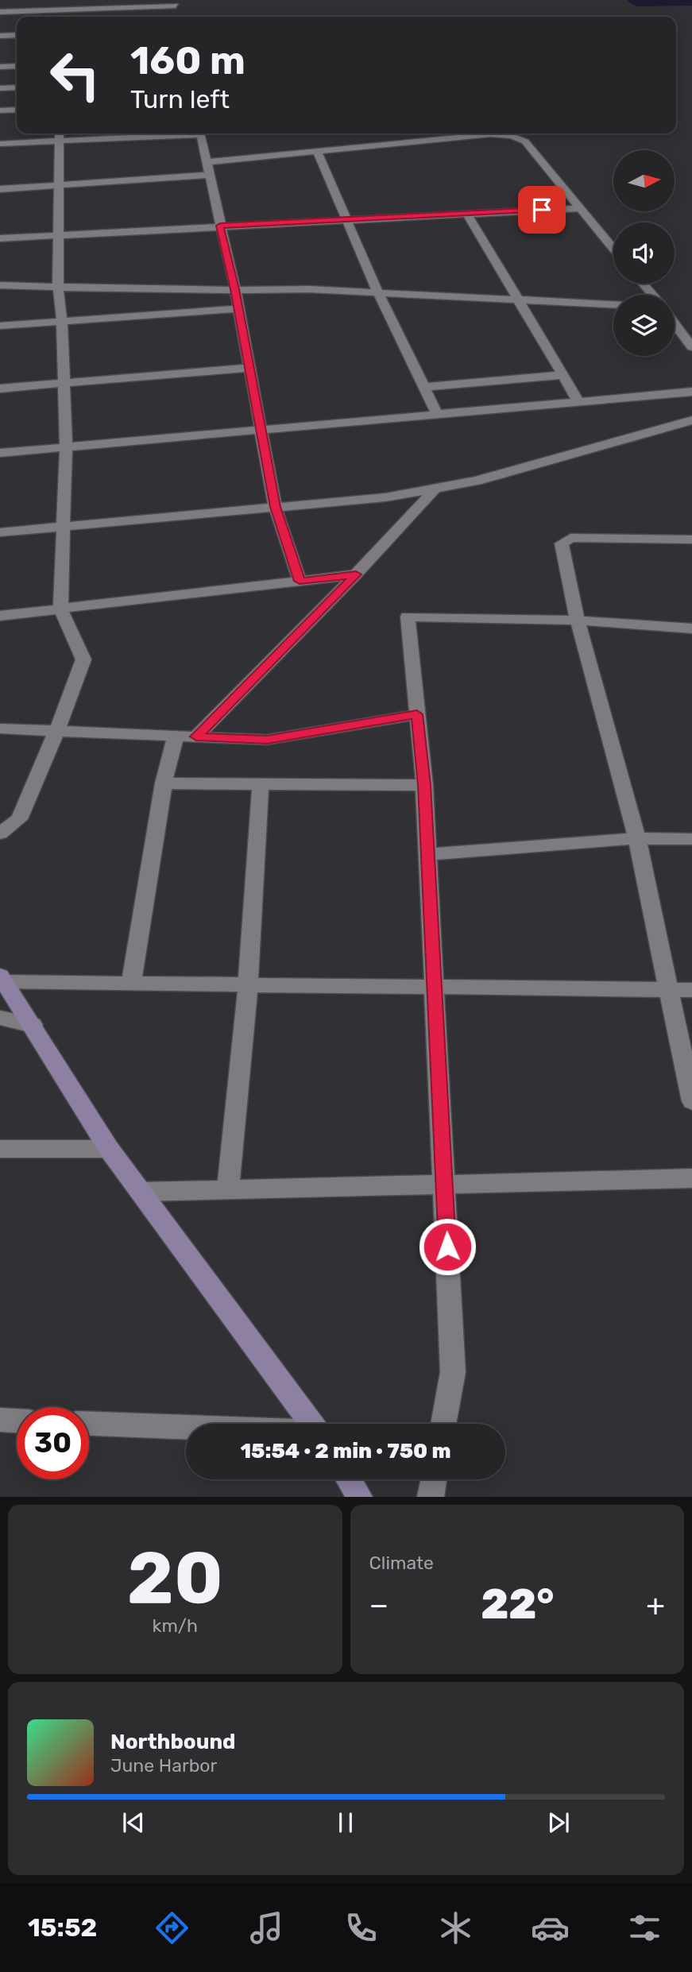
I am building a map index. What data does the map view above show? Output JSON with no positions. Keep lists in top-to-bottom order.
{
  "north": "right",
  "page": {
    "turn": ["160 m", "Turn left"],
    "limit": "30",
    "trip": "15:54 · 2 min · 750 m",
    "tile": [
      ["20", "km/h"],
      "Climate"
    ],
    "heat": ["−", "22°", "+"],
    "song": ["Northbound", "June Harbor"],
    "tabs": "15:52"
  }
}
